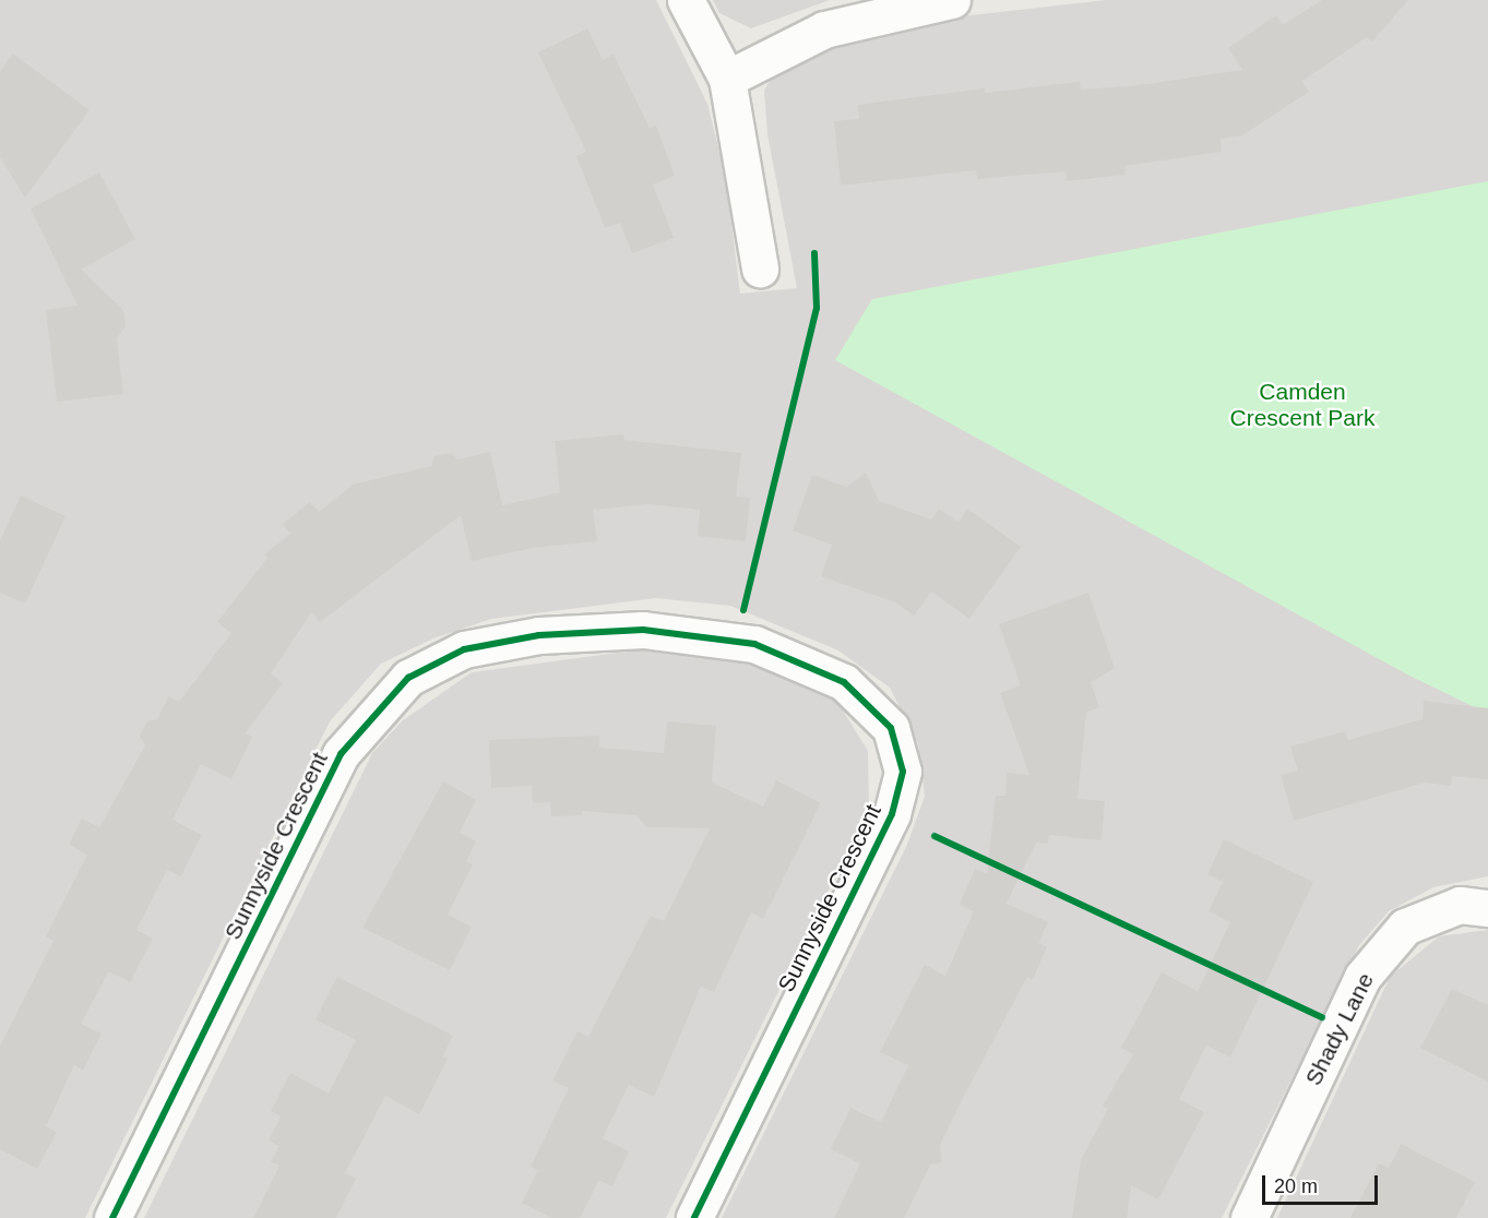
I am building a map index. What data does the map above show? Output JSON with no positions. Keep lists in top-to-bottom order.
{
  "streets": {
    "street": ["Sunnyside Crescent", "Shady Lane"]
  },
  "parks": ["Camden Crescent Park"],
  "scale_bar": "20 m"
}
